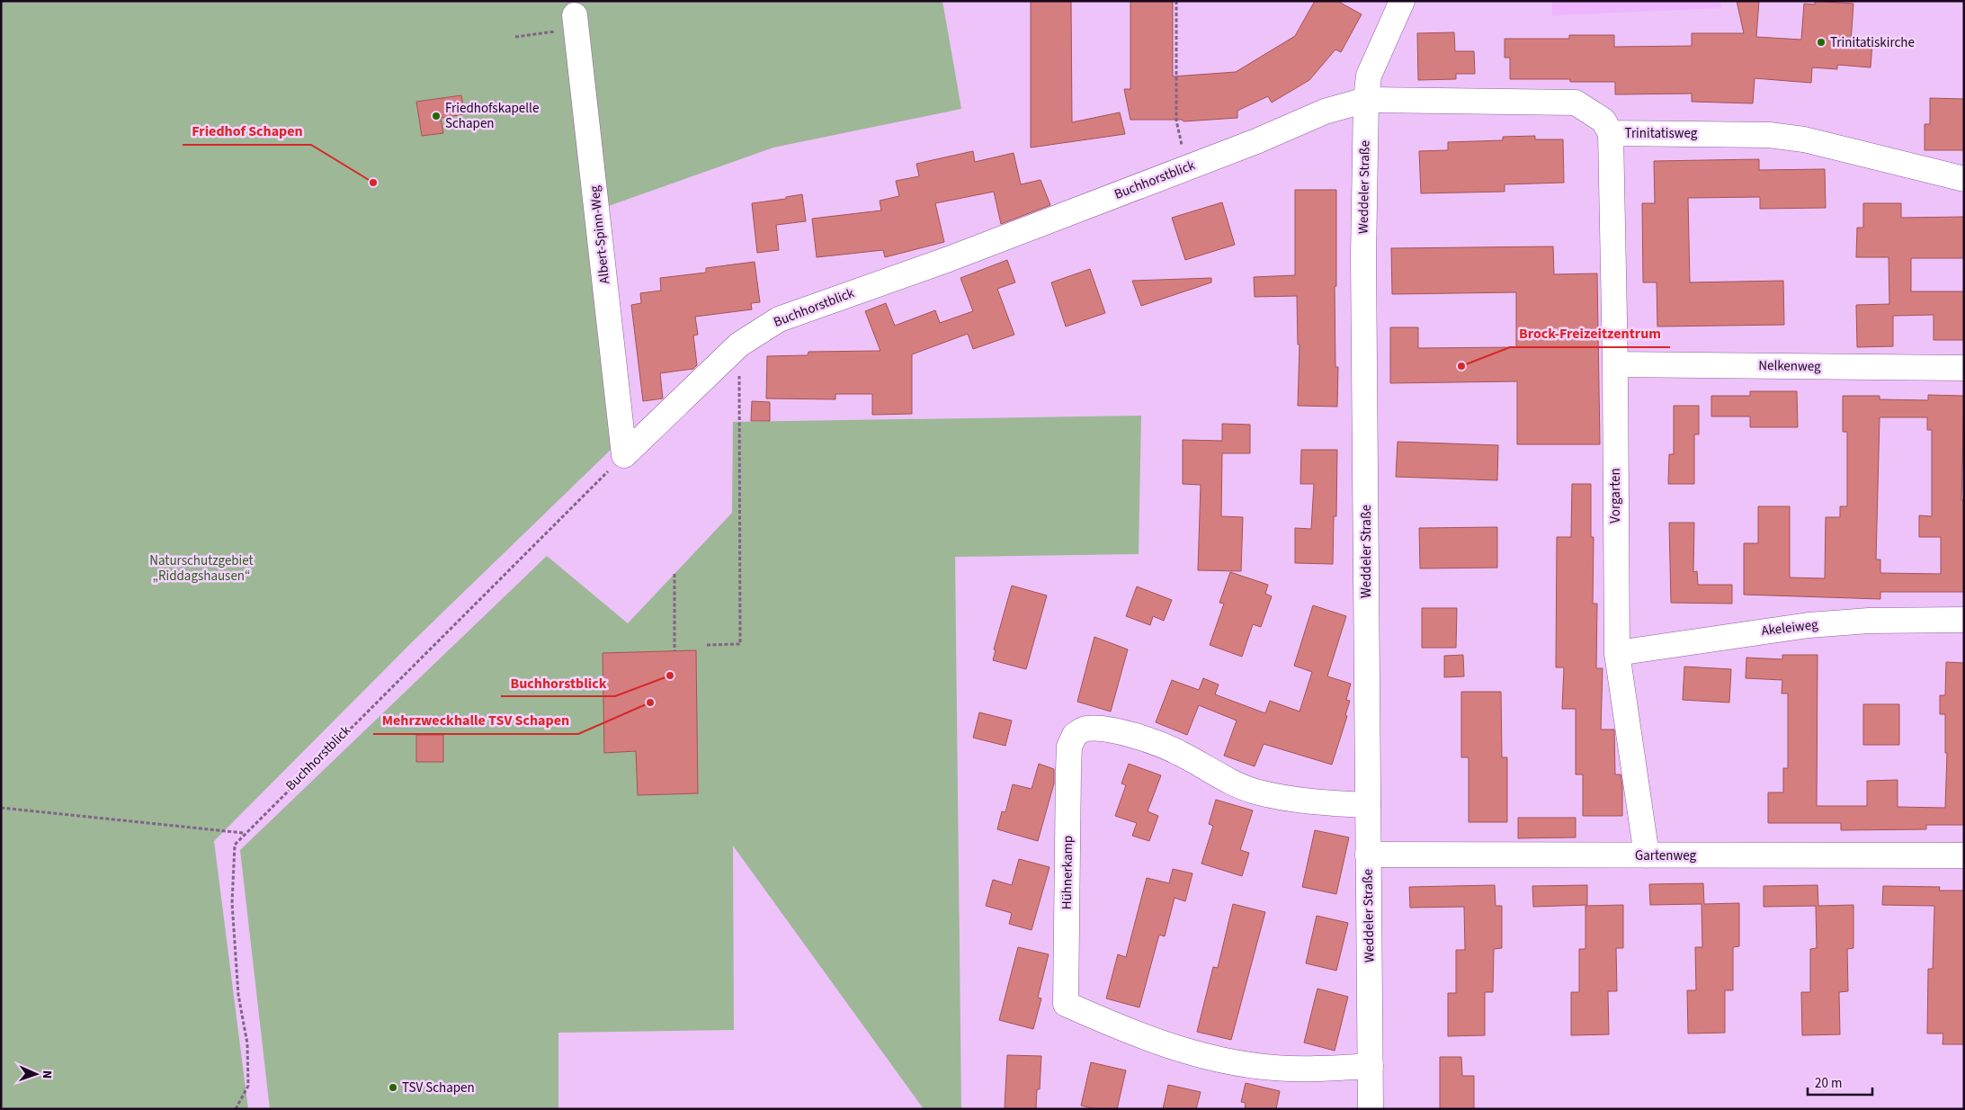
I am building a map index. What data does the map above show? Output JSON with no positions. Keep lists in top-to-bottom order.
{
  "streets": {
    "street": [
      "Trinitatisweg",
      "Buchhorstblick",
      "Weddeler Straße",
      "Albert-Spinn-Weg",
      "Nelkenweg",
      "Vorgarten",
      "Akeleiweg",
      "Gartenweg",
      "Hühnerkamp"
    ]
  },
  "crossings": [
    ["Trinitatisweg", "Buchhorstblick"],
    ["Trinitatisweg", "Weddeler Straße"],
    ["Trinitatisweg", "Vorgarten"],
    ["Buchhorstblick", "Weddeler Straße"],
    ["Buchhorstblick", "Albert-Spinn-Weg"],
    ["Weddeler Straße", "Gartenweg"],
    ["Weddeler Straße", "Hühnerkamp"],
    ["Nelkenweg", "Vorgarten"],
    ["Vorgarten", "Akeleiweg"],
    ["Vorgarten", "Gartenweg"]
  ],
  "parks": ["Naturschutzgebiet „Riddagshausen“"],
  "places": [
    "Trinitatiskirche",
    "Friedhofskapelle Schapen",
    "Friedhof Schapen",
    "Brock-Freizeitzentrum",
    "Buchhorstblick",
    "Mehrzweckhalle TSV Schapen",
    "TSV Schapen"
  ],
  "scale_bar": "20 m",
  "north": "right"
}
